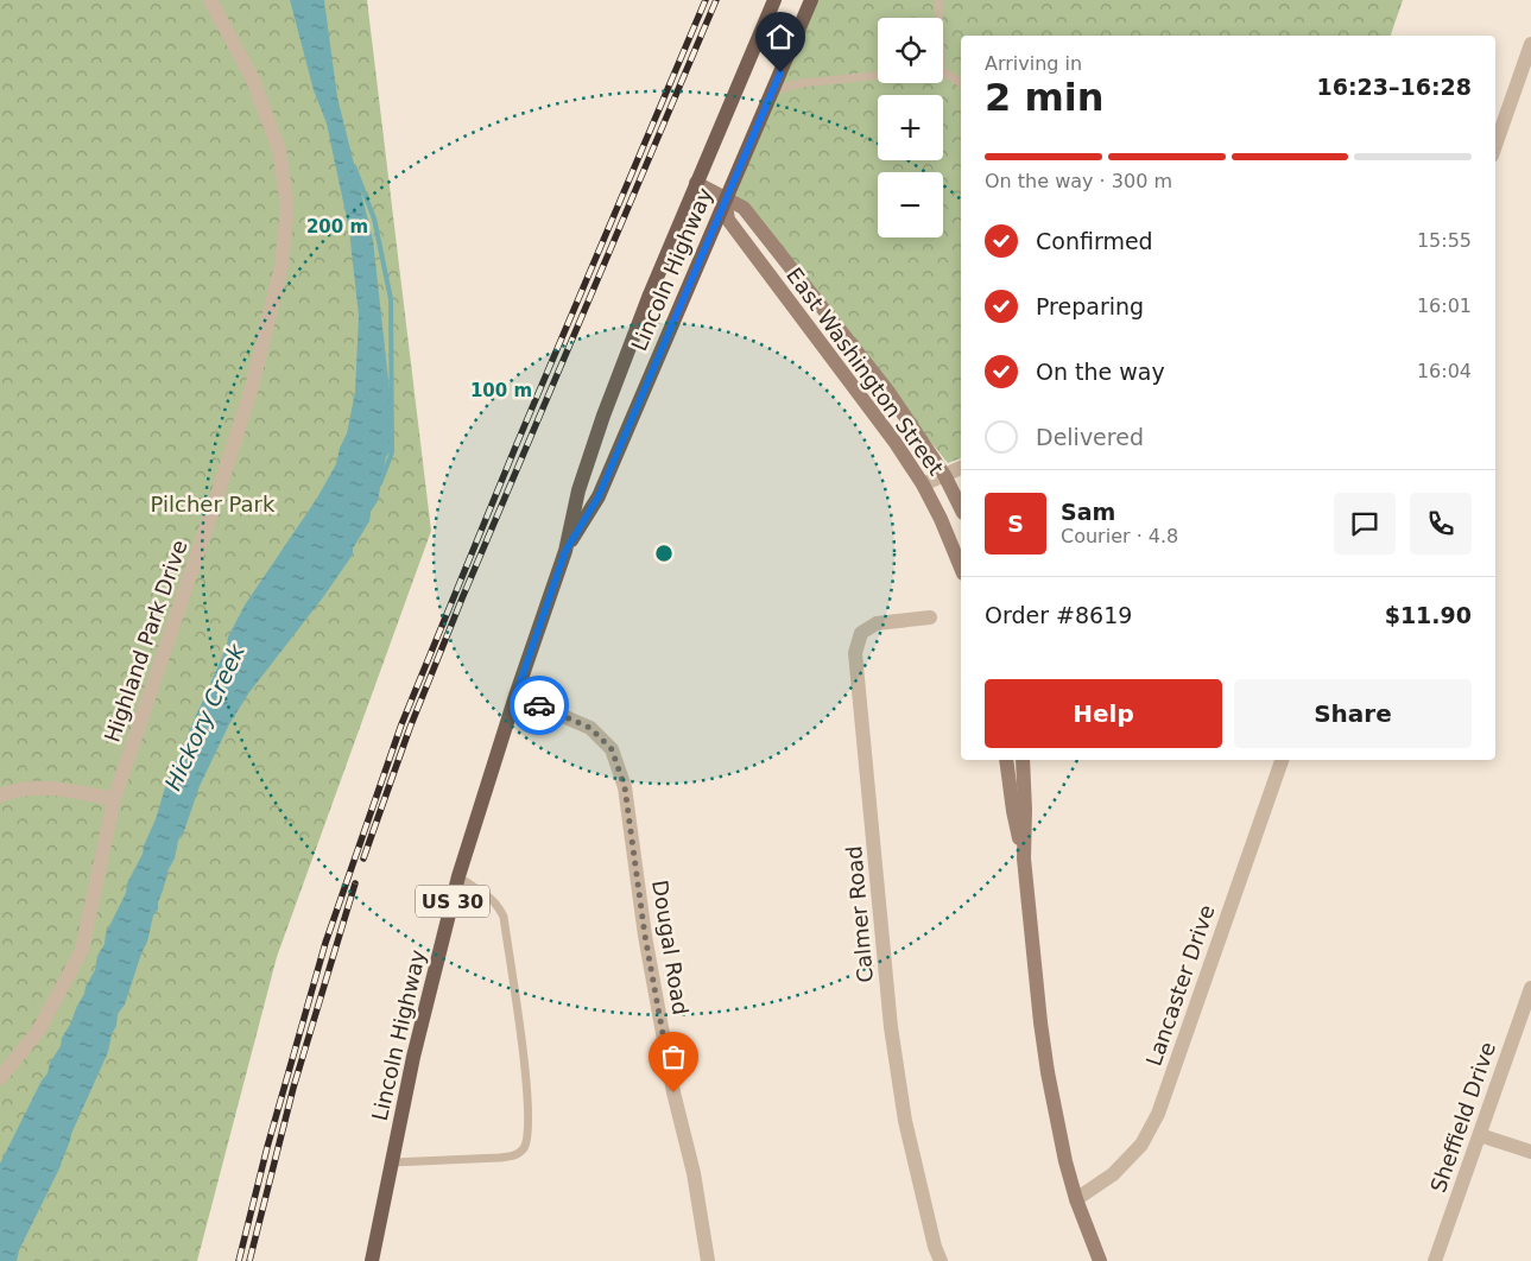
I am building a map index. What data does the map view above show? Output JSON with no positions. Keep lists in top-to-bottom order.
{
  "streets": {
    "main road": ["Lincoln Highway", "US 30"],
    "street": [
      "East Washington Street",
      "Highland Park Drive",
      "Calmer Road",
      "Dougal Road",
      "Lancaster Drive",
      "Sheffield Drive"
    ]
  },
  "crossings": [
    ["Lincoln Highway", "East Washington Street"],
    ["Lincoln Highway", "Dougal Road"]
  ],
  "water": ["Hickory Creek"],
  "parks": ["Pilcher Park"],
  "page": {
    "map_buttons": ["+", "−"],
    "heading": ["2 min", "Arriving in", "16:23–16:28"],
    "panel": [
      "Sam",
      "Courier · 4.8",
      "Order #8619",
      "$11.90"
    ],
    "bar": "On the way · 300 m",
    "list": [
      ["Confirmed", "15:55"],
      ["Preparing", "16:01"],
      ["On the way", "16:04"],
      "Delivered"
    ],
    "round": "S",
    "buttons": ["Help", "Share"]
  },
  "rings": ["200 m", "100 m"]
}
